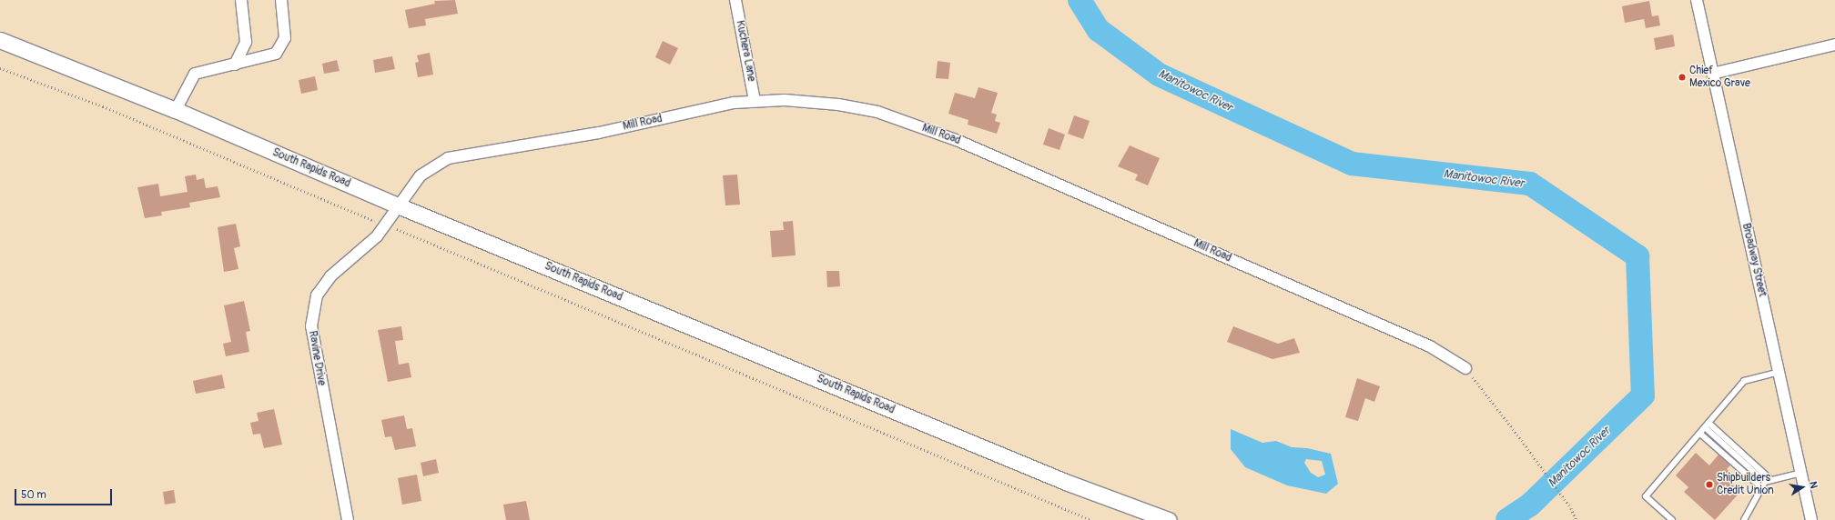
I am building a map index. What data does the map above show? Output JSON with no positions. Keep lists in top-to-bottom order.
{
  "streets": {
    "main road": ["South Rapids Road"],
    "street": [
      "Kuchera Lane",
      "Mill Road",
      "Broadway Street",
      "Ravine Drive"
    ]
  },
  "crossings": [
    ["Kuchera Lane", "Mill Road"],
    ["Mill Road", "South Rapids Road"],
    ["Mill Road", "Ravine Drive"],
    ["South Rapids Road", "Ravine Drive"]
  ],
  "water": ["Manitowoc River"],
  "places": ["Chief Mexico Grave", "Shipbuilders Credit Union"],
  "scale_bar": "50 m",
  "north": "right"
}
